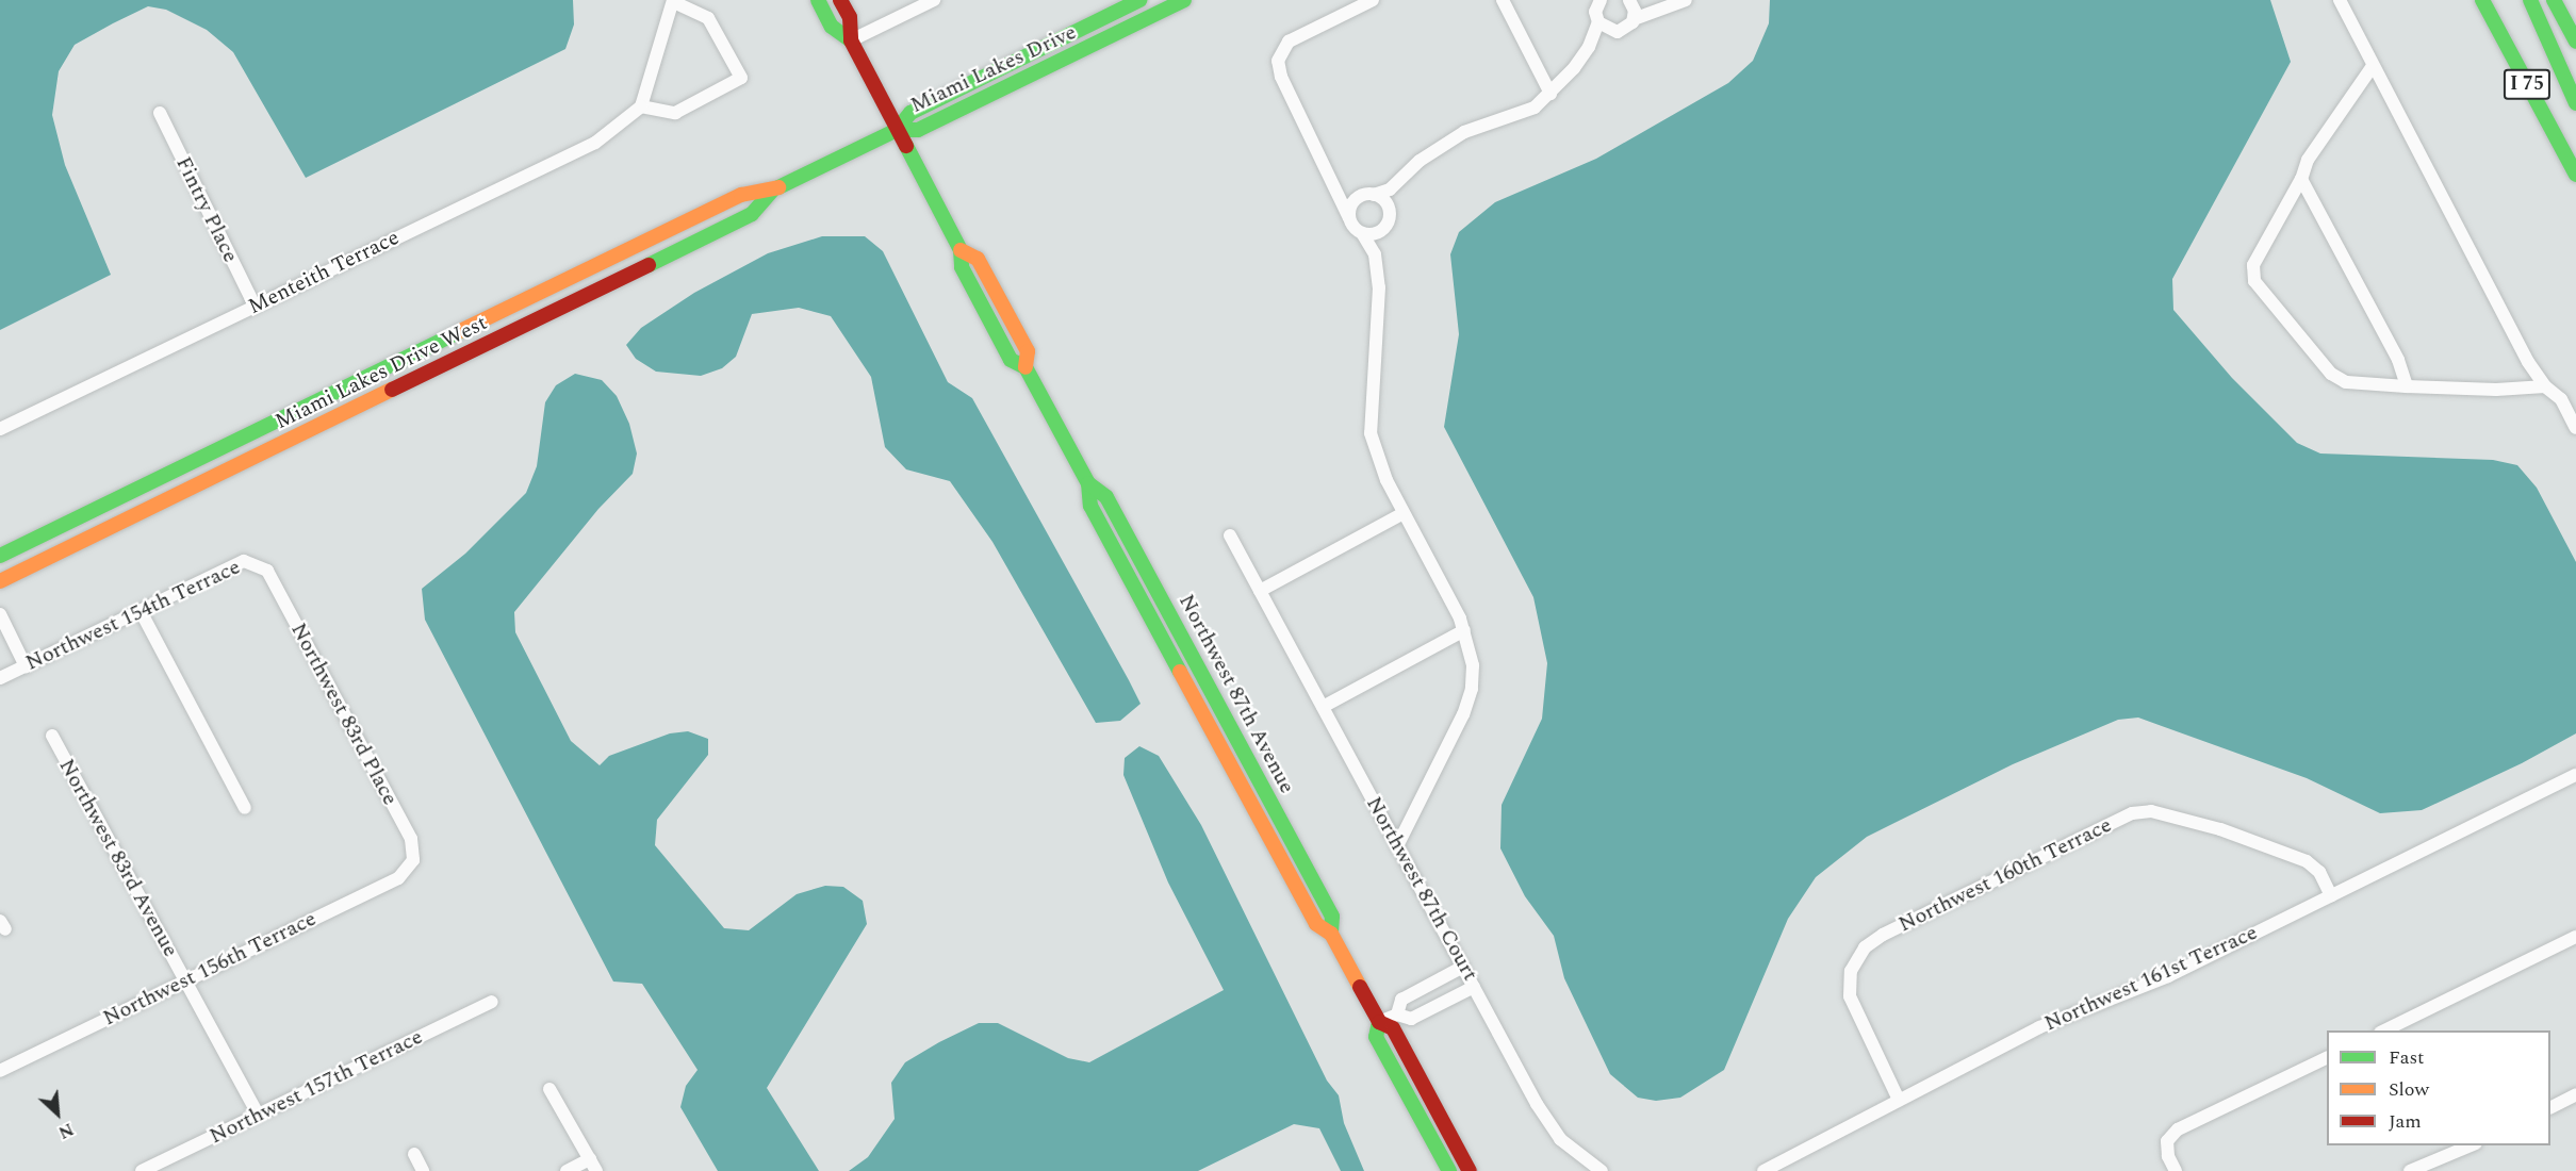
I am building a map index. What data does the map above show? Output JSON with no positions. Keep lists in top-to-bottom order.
{
  "streets": {
    "main road": [
      "Miami Lakes Drive",
      "I 75",
      "Miami Lakes Drive West",
      "Northwest 87th Avenue"
    ],
    "street": [
      "Fintry Place",
      "Menteith Terrace",
      "Northwest 154th Terrace",
      "Northwest 83rd Place",
      "Northwest 83rd Avenue",
      "Northwest 160th Terrace",
      "Northwest 87th Court",
      "Northwest 156th Terrace",
      "Northwest 161st Terrace",
      "Northwest 157th Terrace"
    ]
  },
  "crossings": [
    ["Miami Lakes Drive", "Miami Lakes Drive West"],
    ["Miami Lakes Drive", "Northwest 87th Avenue"],
    ["Fintry Place", "Menteith Terrace"],
    ["Miami Lakes Drive West", "Northwest 87th Avenue"],
    ["Northwest 154th Terrace", "Northwest 83rd Place"],
    ["Northwest 83rd Place", "Northwest 156th Terrace"],
    ["Northwest 83rd Avenue", "Northwest 156th Terrace"],
    ["Northwest 83rd Avenue", "Northwest 157th Terrace"],
    ["Northwest 160th Terrace", "Northwest 161st Terrace"]
  ],
  "legend": ["Fast", "Slow", "Jam"],
  "north": "bottom right"
}
